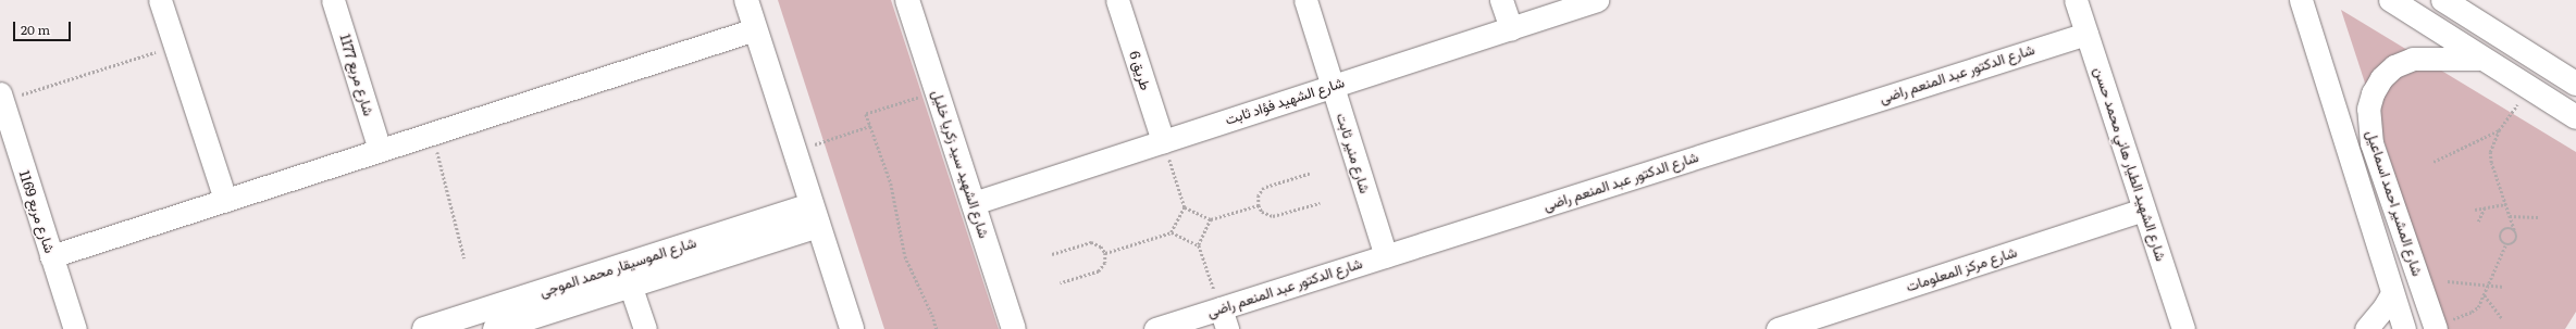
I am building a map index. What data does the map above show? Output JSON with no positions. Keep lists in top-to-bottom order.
{
  "streets": {
    "street": [
      "طريق 6",
      "شارع الدكتور عبد المنعم راضى",
      "شارع مربع 1177",
      "شارع الشهيد فؤاد ثابت",
      "شارع منير ثابت",
      "شارع الشهيد سيد زكريا خليل",
      "شارع الشهيد الطيار هاني محمد حسن",
      "شارع المشير احمد اسماعيل",
      "شارع مربع 1169",
      "شارع الموسيقار محمد الموجى",
      "شارع مركز المعلومات"
    ]
  },
  "crossings": [
    ["طريق 6", "شارع الشهيد فؤاد ثابت"],
    ["شارع الدكتور عبد المنعم راضى", "شارع منير ثابت"],
    ["شارع الدكتور عبد المنعم راضى", "شارع الشهيد الطيار هاني محمد حسن"],
    ["شارع الشهيد فؤاد ثابت", "شارع منير ثابت"],
    ["شارع الشهيد فؤاد ثابت", "شارع الشهيد سيد زكريا خليل"],
    ["شارع الشهيد الطيار هاني محمد حسن", "شارع مركز المعلومات"]
  ],
  "scale_bar": "20 m"
}
